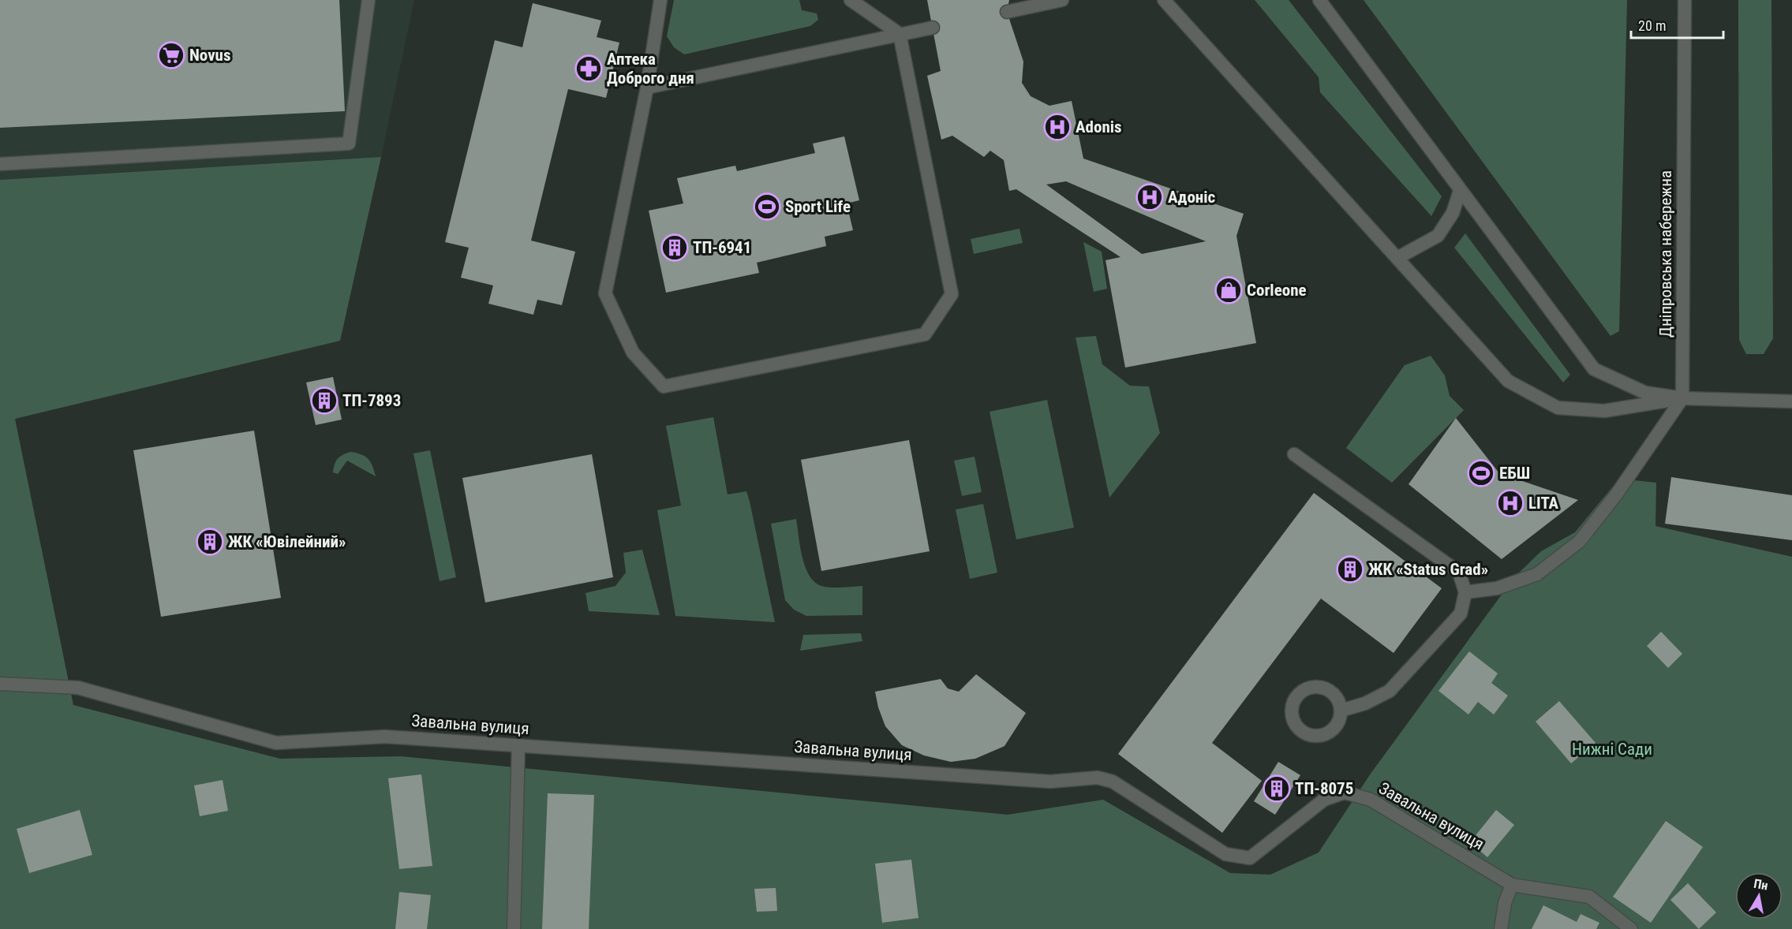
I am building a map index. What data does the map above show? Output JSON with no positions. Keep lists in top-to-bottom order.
{
  "streets": {
    "street": ["Дніпровська набережна", "Завальна вулиця"]
  },
  "parks": ["Нижні Сади"],
  "places": {
    "supermarket": ["Novus"],
    "pharmacy": ["Аптека Доброго дня"],
    "hospital": ["Adonis", "Адоніс", "LITA"],
    "sports": ["Sport Life", "ЕБШ"],
    "building": [
      "ТП-6941",
      "ТП-7893",
      "ЖК «Ювілейний»",
      "ЖК «Status Grad»",
      "ТП-8075"
    ],
    "shop": ["Corleone"]
  },
  "scale_bar": "20 m",
  "north": "top"
}
